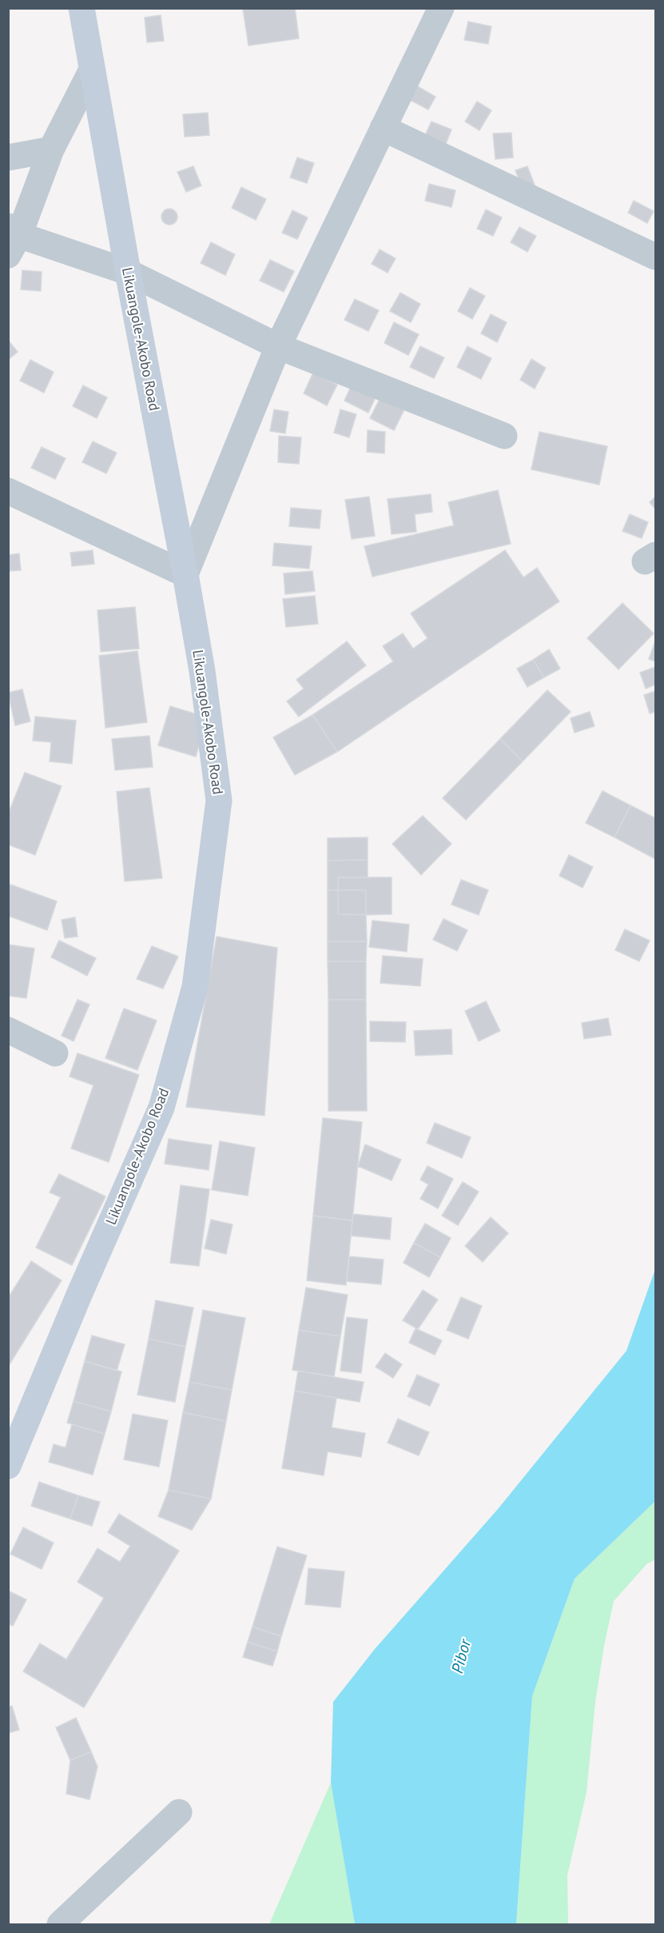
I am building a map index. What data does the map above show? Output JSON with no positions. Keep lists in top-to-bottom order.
{
  "streets": {
    "street": ["Likuangole-Akobo Road"]
  },
  "water": ["Pibor"]
}
